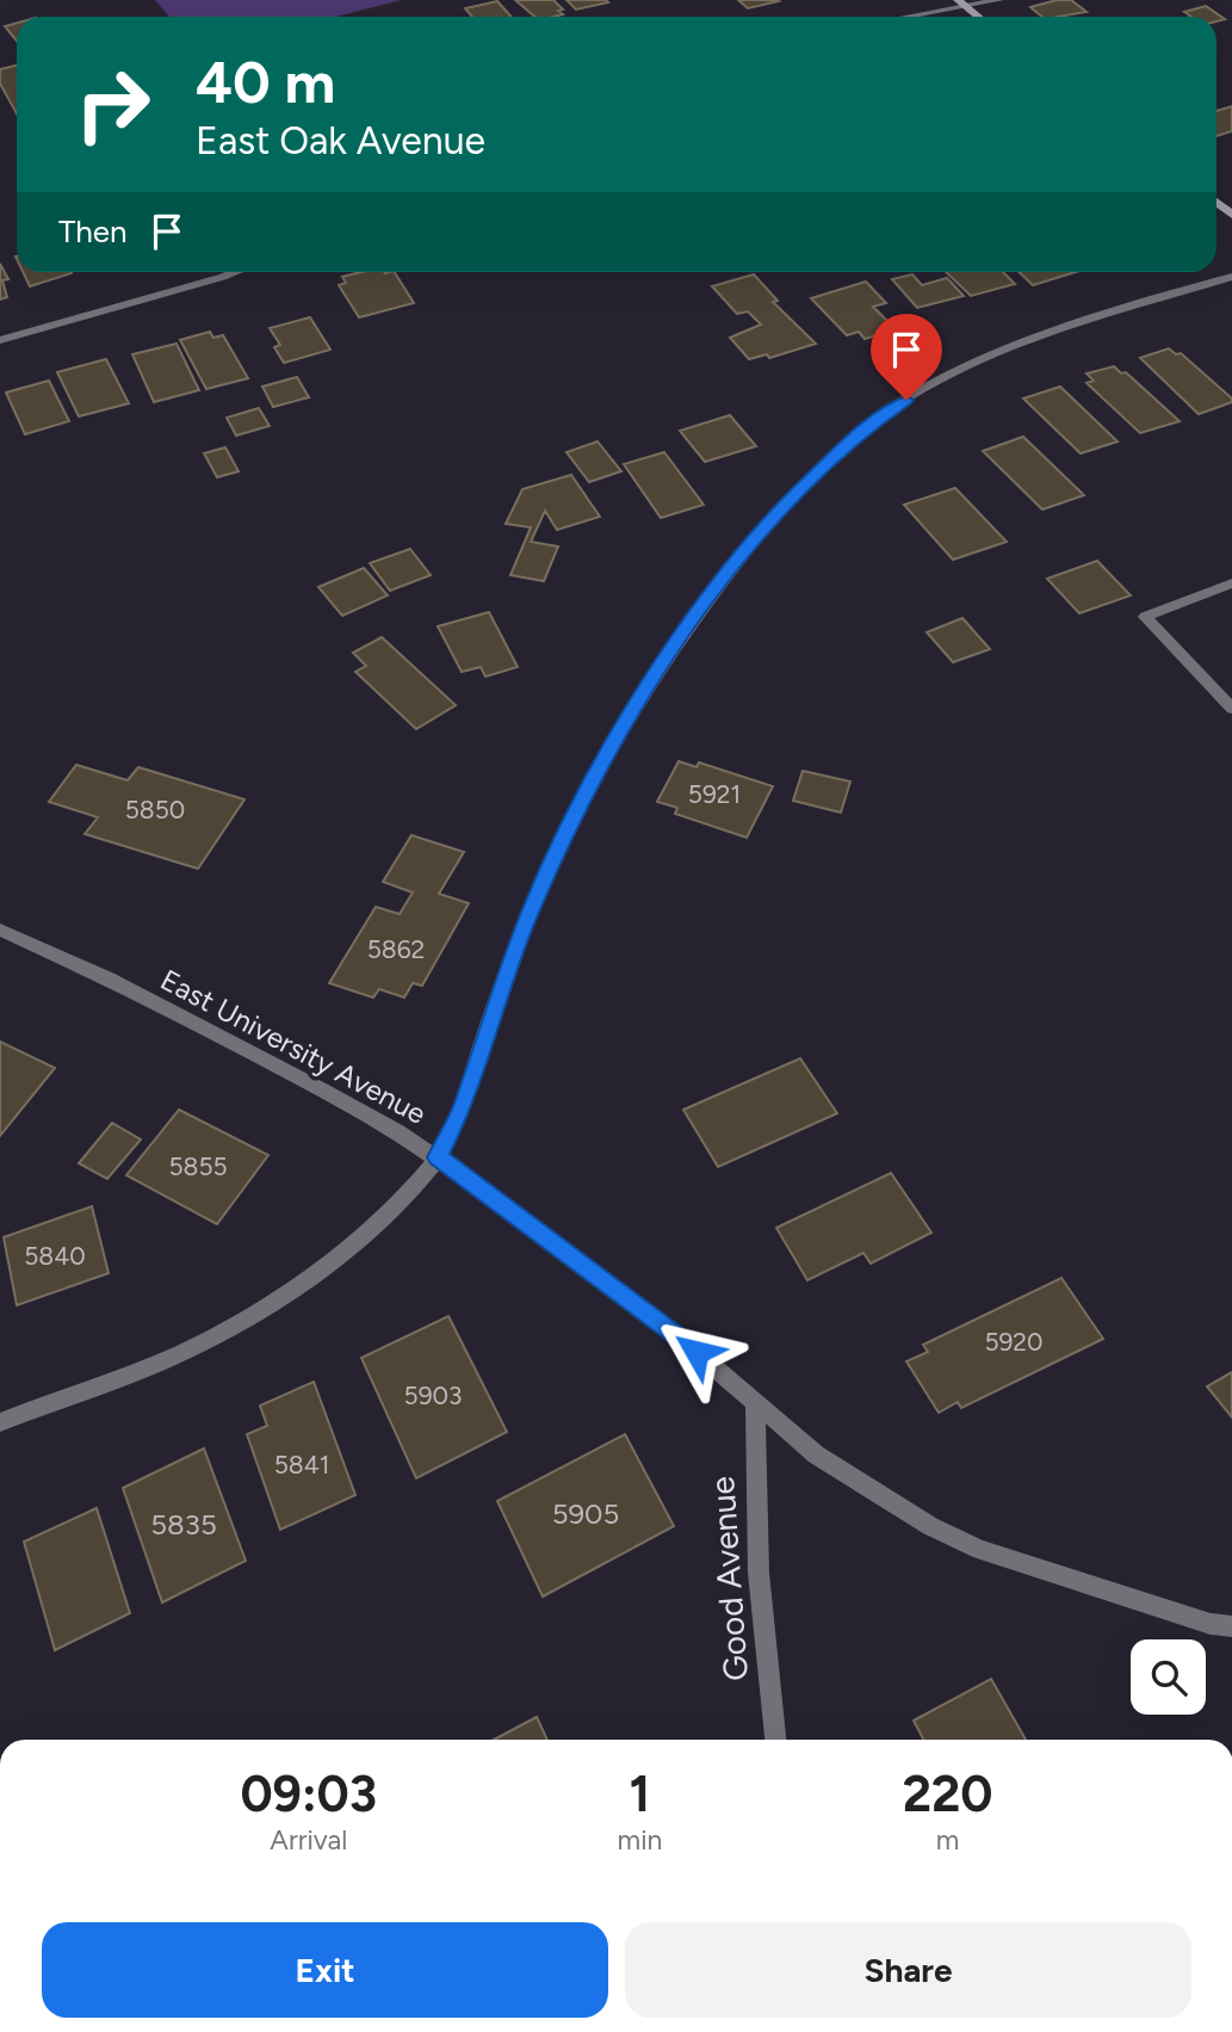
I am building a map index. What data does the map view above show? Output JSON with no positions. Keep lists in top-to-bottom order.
{
  "streets": {
    "street": ["East University Avenue", "Good Avenue"]
  },
  "crossings": [
    ["East University Avenue", "Good Avenue"]
  ],
  "house_numbers": [
    "5921",
    "5850",
    "5862",
    "5855",
    "5840",
    "5920",
    "5903",
    "5841",
    "5905",
    "5835"
  ],
  "page": {
    "turn": ["40 m", "East Oak Avenue"],
    "then": "Then",
    "eta": [
      "09:03",
      "Arrival",
      "1",
      "min",
      "220",
      "m"
    ],
    "buttons": ["Exit", "Share"]
  }
}
